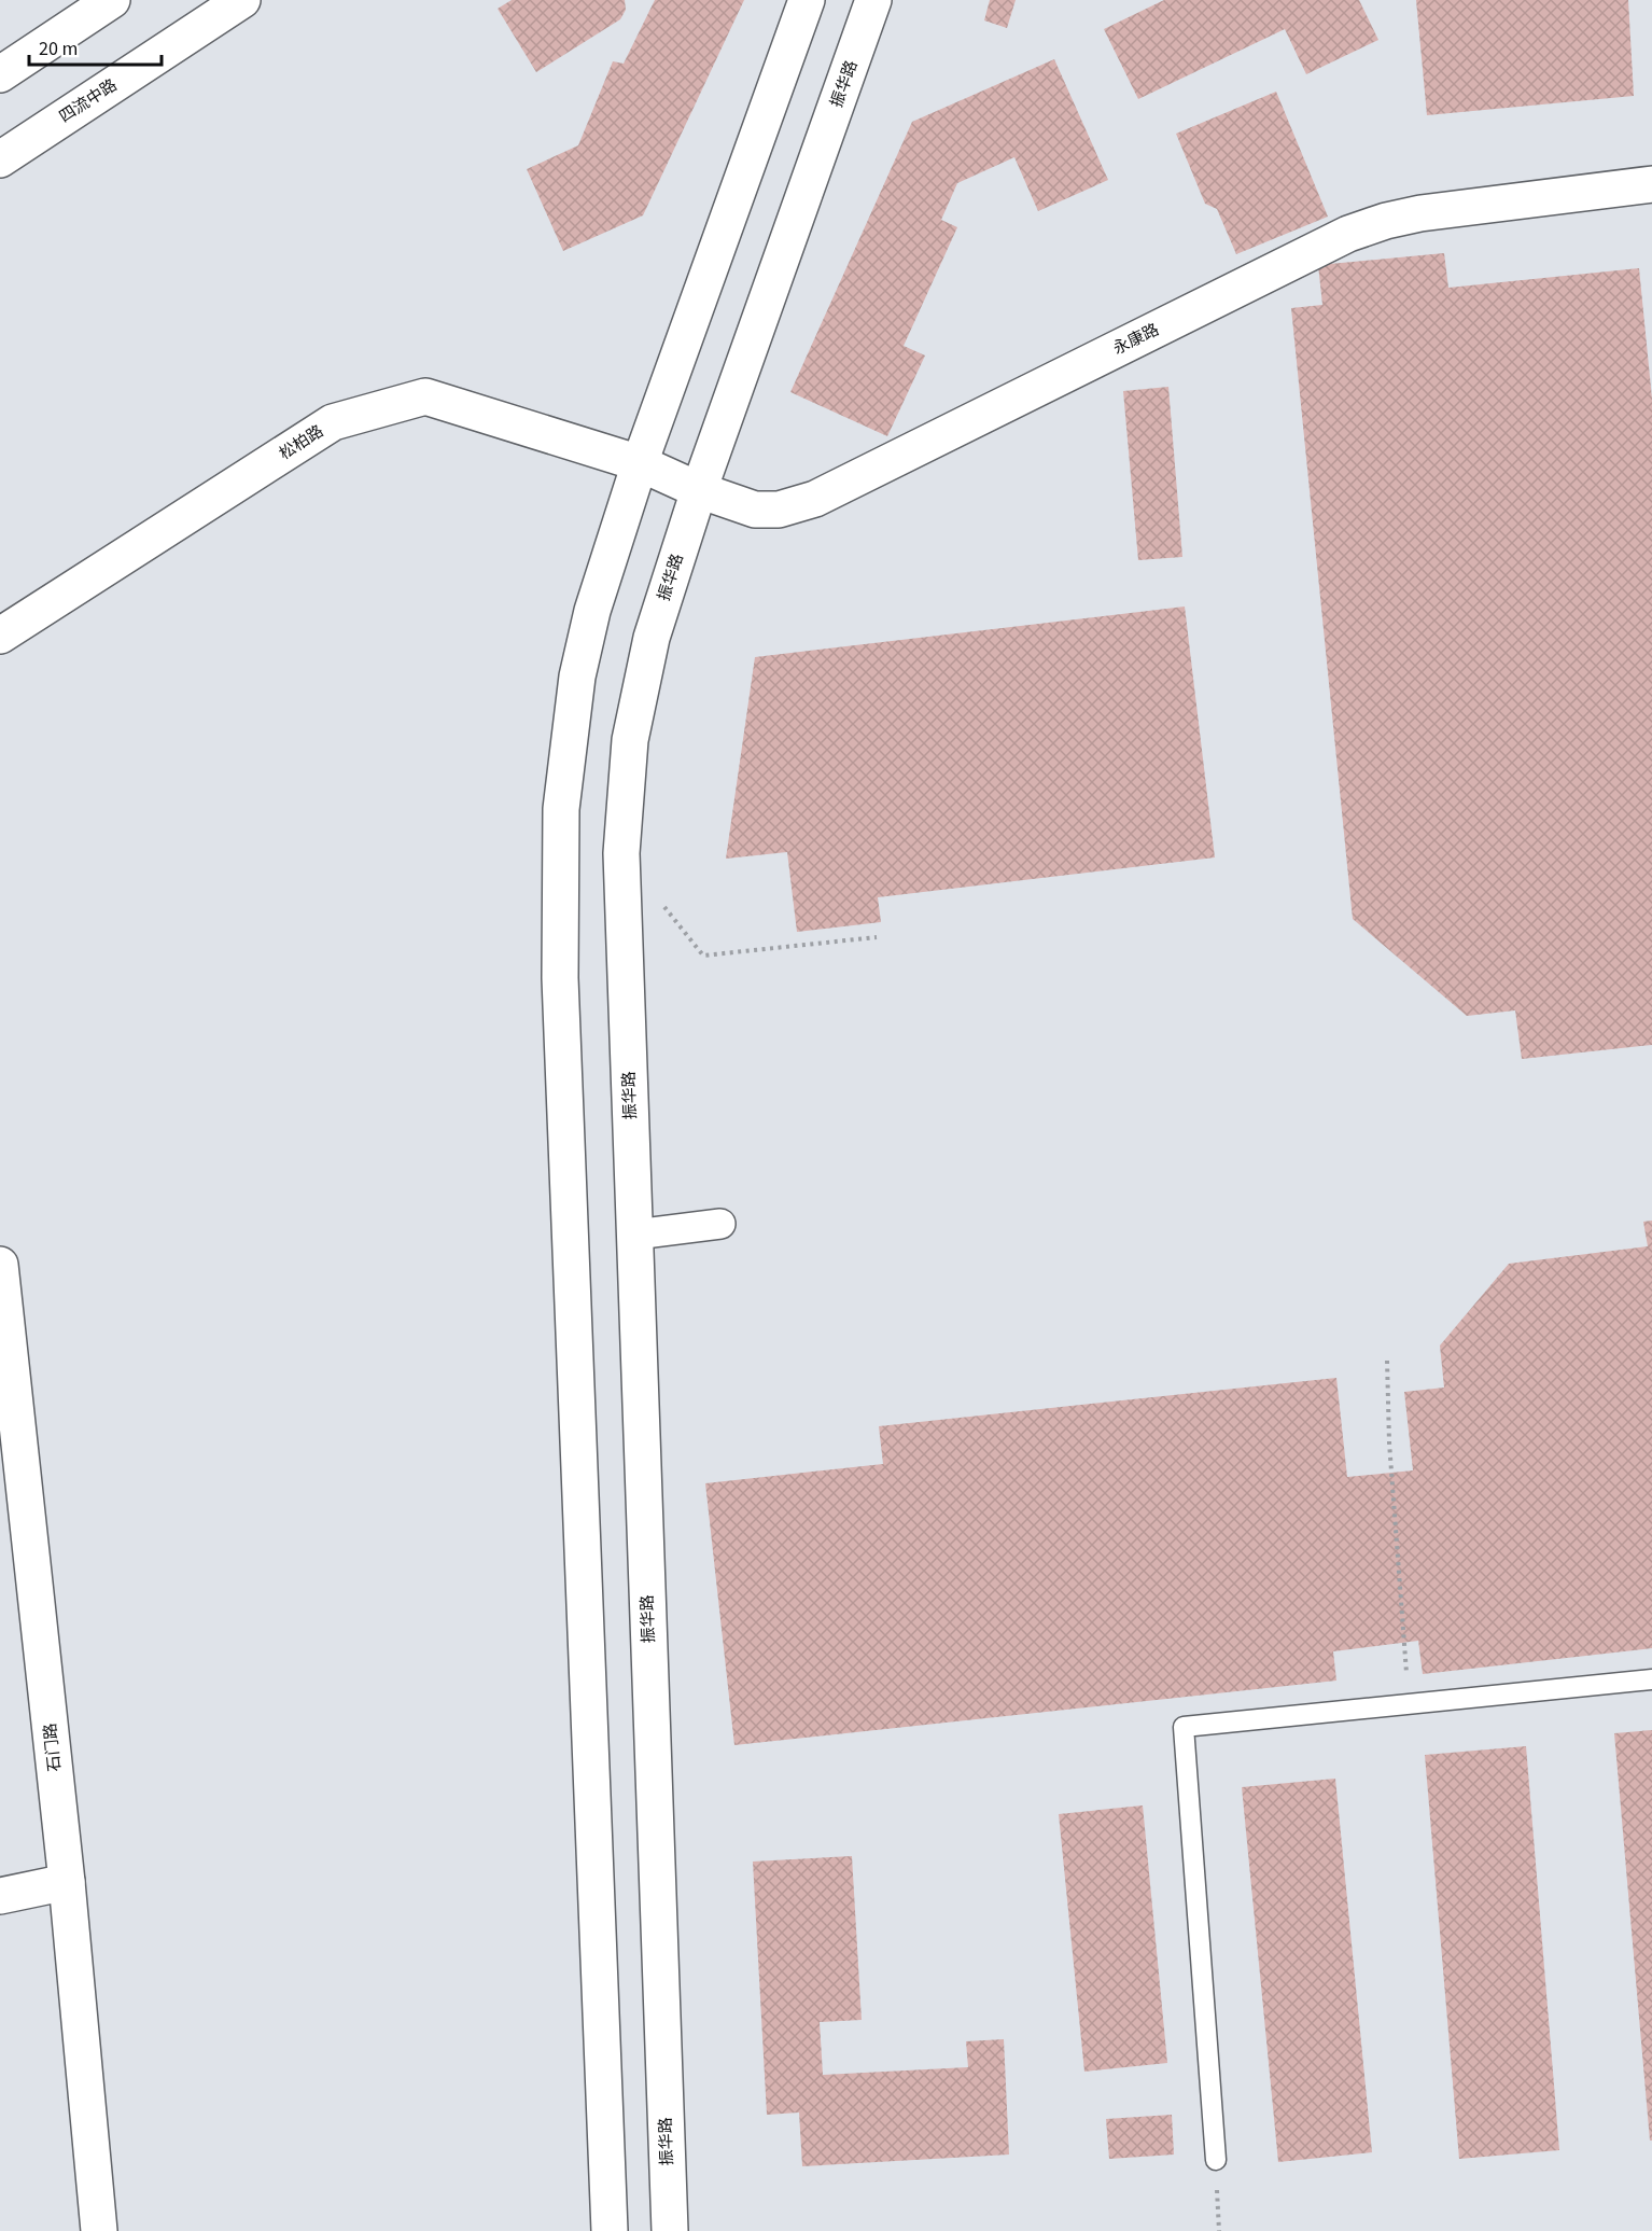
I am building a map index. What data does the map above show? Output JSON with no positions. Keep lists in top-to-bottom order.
{
  "streets": {
    "main road": [
      "振华路",
      "四流中路",
      "永康路",
      "松柏路",
      "石门路"
    ]
  },
  "crossings": [
    ["振华路", "永康路"],
    ["永康路", "松柏路"]
  ],
  "scale_bar": "20 m"
}
